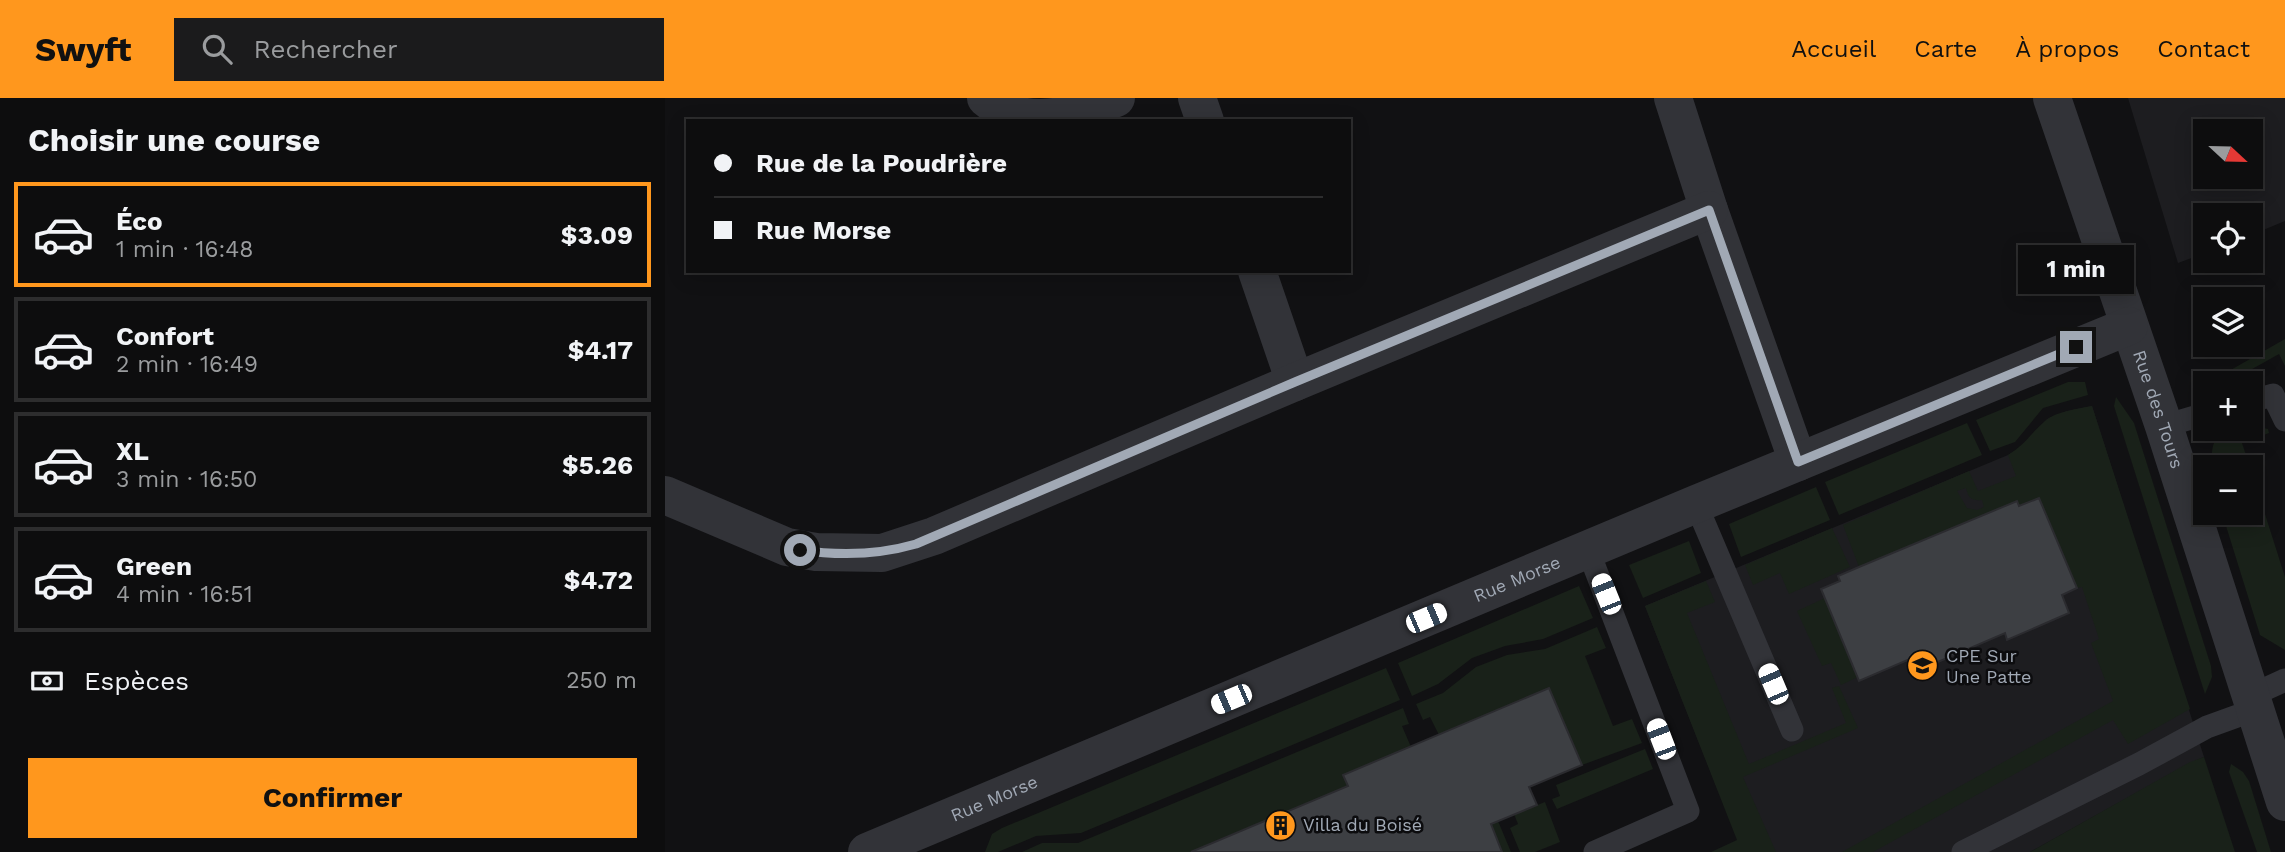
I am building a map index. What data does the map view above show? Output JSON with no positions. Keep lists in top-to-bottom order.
{
  "streets": {
    "street": ["Rue des Tours", "Rue Morse"]
  },
  "crossings": [
    ["Rue des Tours", "Rue Morse"]
  ],
  "places": {
    "school or university": ["CPE Sur Une Patte"],
    "building": ["Villa du Boisé"]
  },
  "north": "right",
  "page": {
    "header": "Swyft",
    "search": "Rechercher",
    "nav": [
      "Accueil",
      "Carte",
      "À propos",
      "Contact"
    ],
    "heading": "Choisir une course",
    "map_buttons": ["+", "−"],
    "banner": ["Rue de la Poudrière", "Rue Morse"],
    "list": [
      {
        "name": "Éco",
        "note": "1 min · 16:48",
        "value": "$3.09"
      },
      {
        "name": "Confort",
        "note": "2 min · 16:49",
        "value": "$4.17"
      },
      {
        "name": "XL",
        "note": "3 min · 16:50",
        "value": "$5.26"
      },
      {
        "name": "Green",
        "note": "4 min · 16:51",
        "value": "$4.72"
      }
    ],
    "bubble": "1 min",
    "pay": ["Espèces", "250 m"],
    "buttons": "Confirmer"
  }
}
